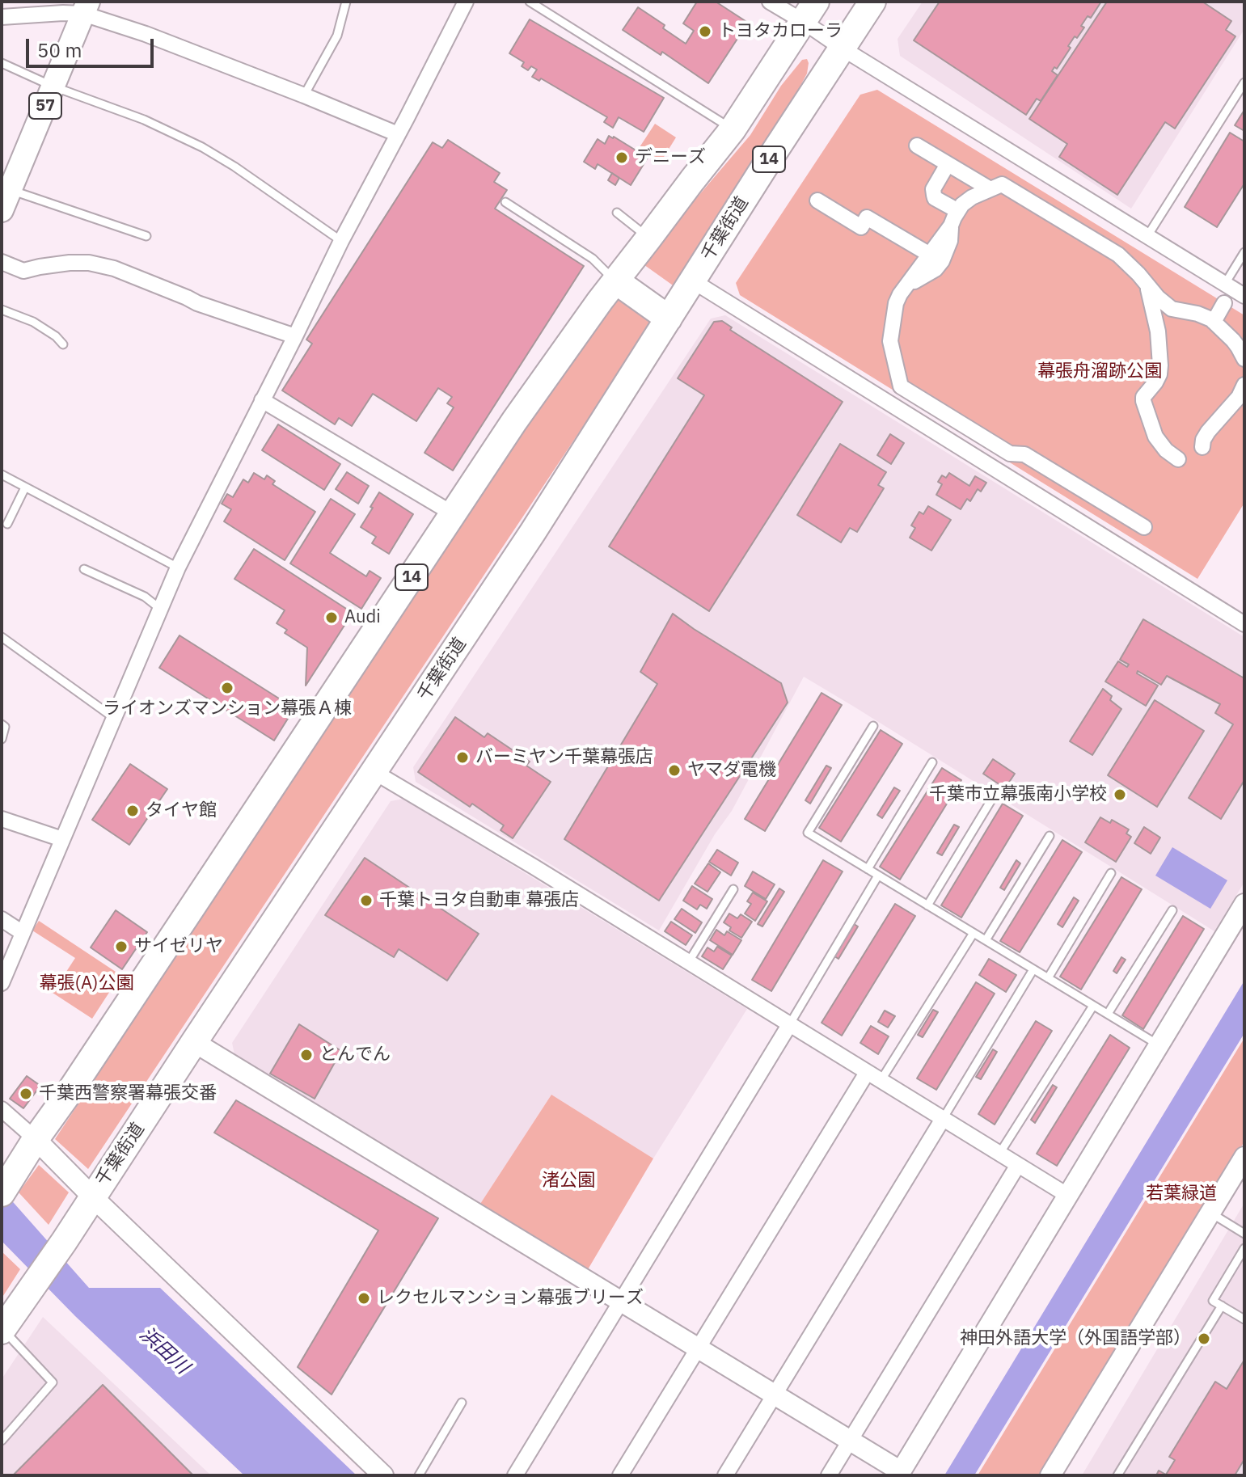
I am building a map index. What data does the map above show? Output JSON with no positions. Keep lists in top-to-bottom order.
{
  "streets": {
    "highway": ["14", "千葉街道"],
    "main road": ["57"]
  },
  "water": ["浜田川"],
  "parks": [
    "幕張舟溜跡公園",
    "幕張(A)公園",
    "渚公園",
    "若葉緑道"
  ],
  "places": [
    "トヨタカローラ",
    "デニーズ",
    "Audi",
    "ライオンズマンション幕張Ａ棟",
    "バーミヤン千葉幕張店",
    "ヤマダ電機",
    "千葉市立幕張南小学校",
    "タイヤ館",
    "千葉トヨタ自動車 幕張店",
    "サイゼリヤ",
    "とんでん",
    "千葉西警察署幕張交番",
    "レクセルマンション幕張ブリーズ",
    "神田外語大学（外国語学部）"
  ],
  "scale_bar": "50 m"
}
